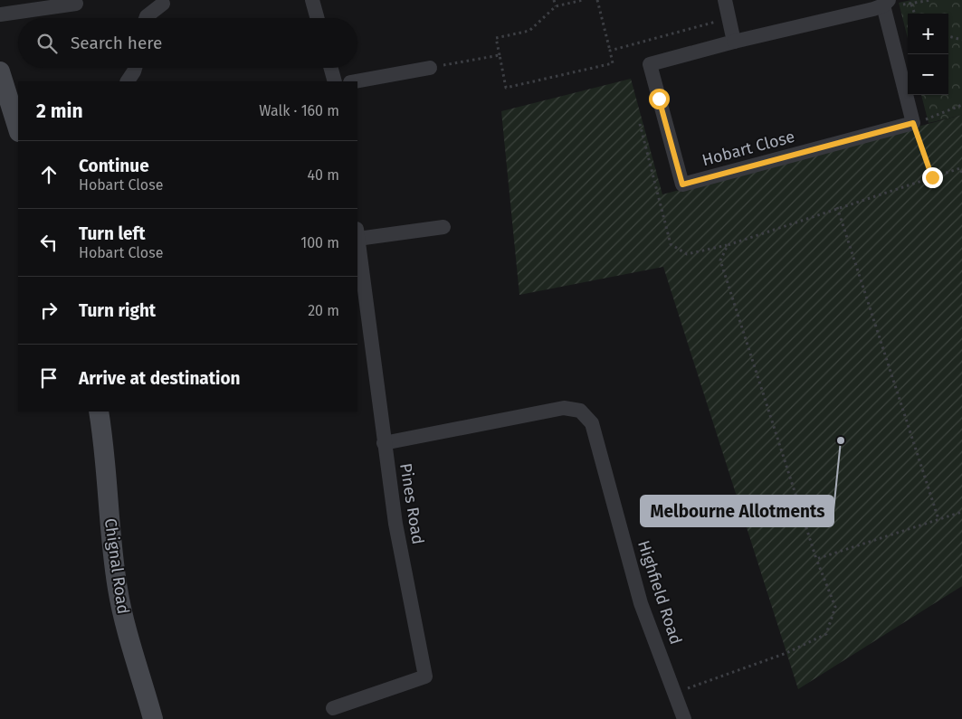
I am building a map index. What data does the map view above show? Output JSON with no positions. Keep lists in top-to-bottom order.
{
  "streets": {
    "street": [
      "Hobart Close",
      "Pines Road",
      "Chignal Road",
      "Highfield Road"
    ]
  },
  "crossings": [
    ["Pines Road", "Highfield Road"]
  ],
  "places": ["Melbourne Allotments"],
  "page": {
    "map_buttons": ["+", "−"],
    "search": "Search here",
    "heading": ["2 min", "Walk · 160 m"],
    "list": [
      ["Continue", "Hobart Close", "40 m"],
      ["Turn left", "Hobart Close", "100 m"],
      ["Turn right", "20 m"],
      "Arrive at destination"
    ]
  }
}
